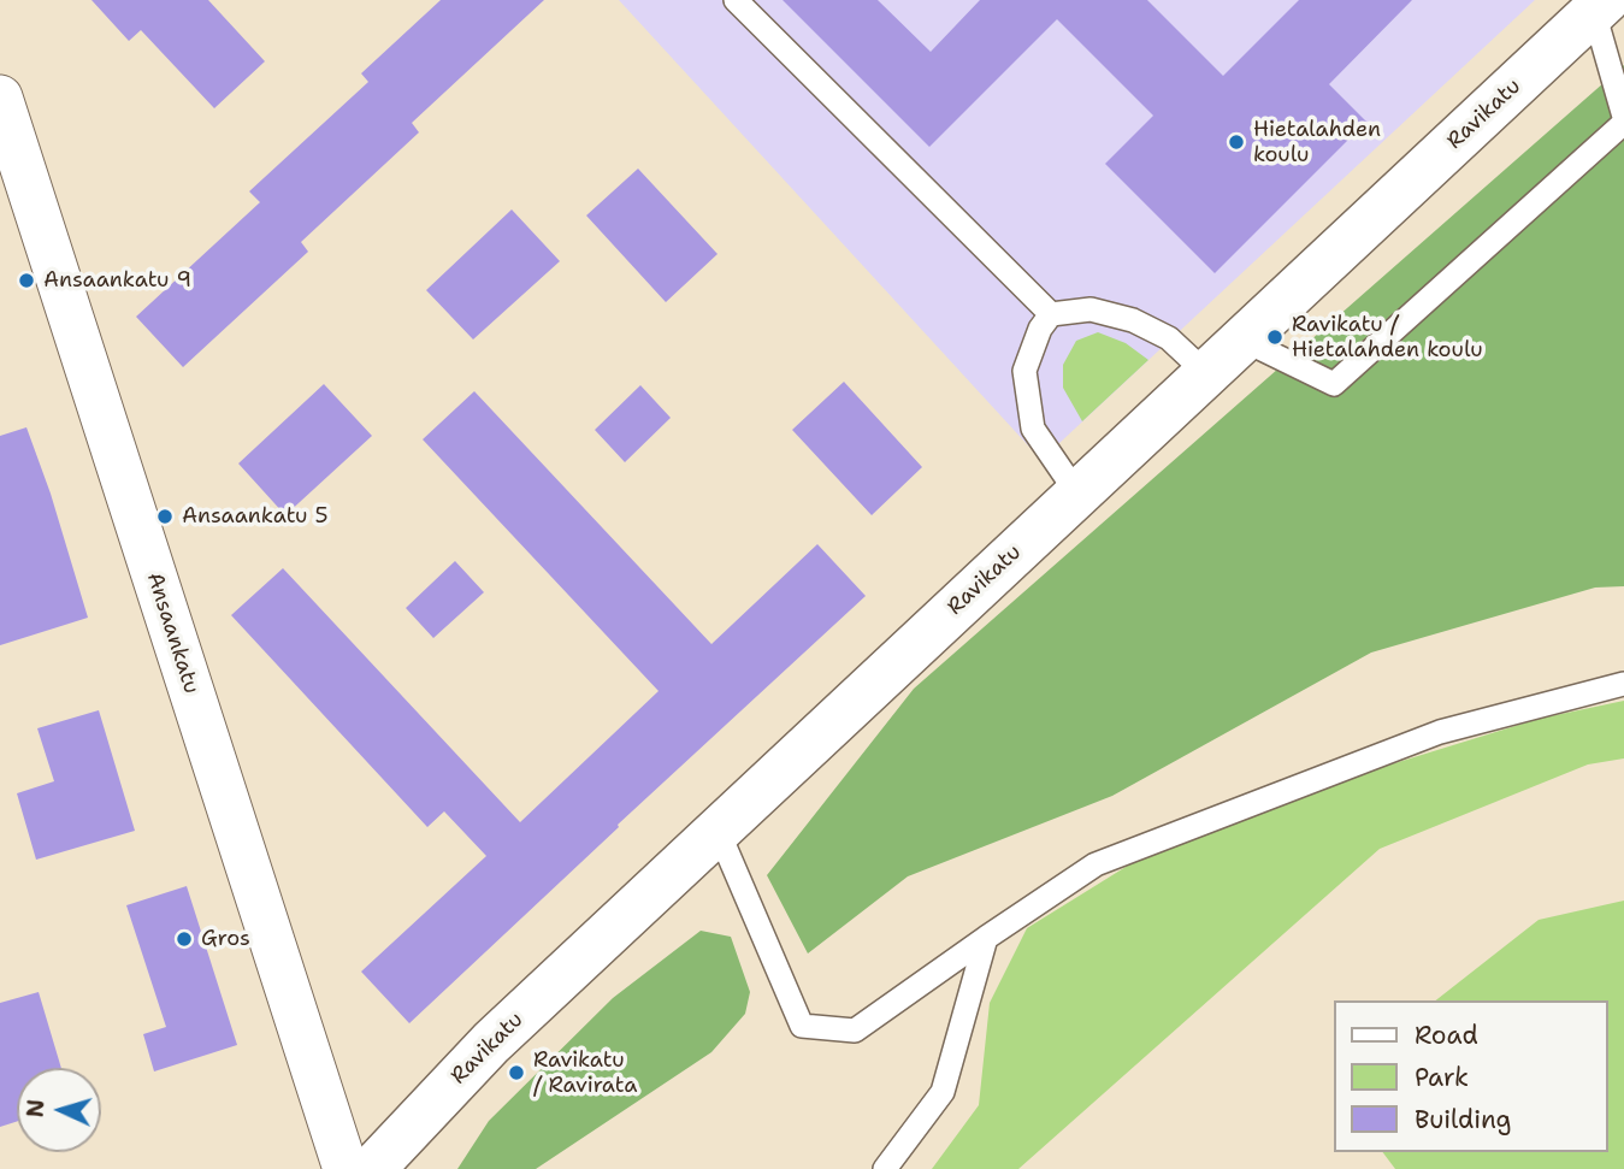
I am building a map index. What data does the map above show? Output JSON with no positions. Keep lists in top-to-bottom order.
{
  "streets": {
    "street": ["Ravikatu", "Ansaankatu"]
  },
  "places": [
    "Hietalahden koulu",
    "Ansaankatu 9",
    "Ravikatu / Hietalahden koulu",
    "Ansaankatu 5",
    "Gros",
    "Ravikatu / Ravirata"
  ],
  "legend": ["Road", "Park", "Building"],
  "north": "left"
}
